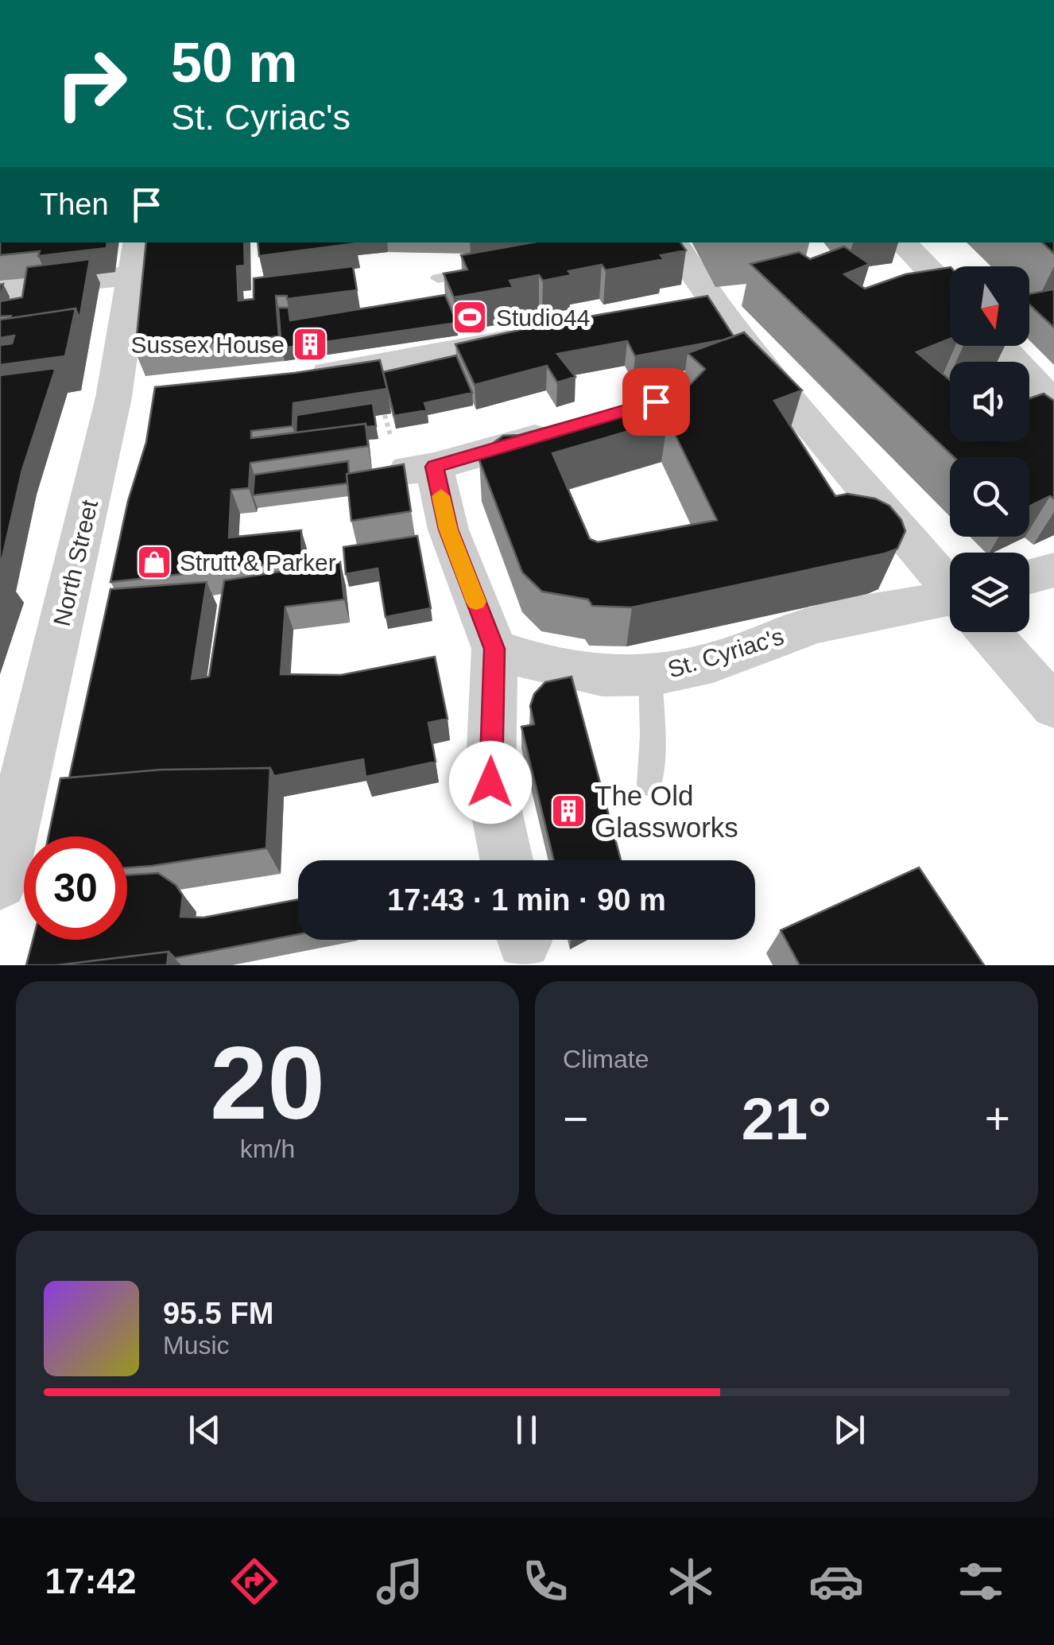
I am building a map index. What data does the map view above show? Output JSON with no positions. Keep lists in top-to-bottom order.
{
  "streets": {
    "street": ["North Street", "St. Cyriac's"]
  },
  "places": {
    "sports": ["Studio44"],
    "building": ["Sussex House", "The Old Glassworks"],
    "shop": ["Strutt & Parker"]
  },
  "north": "bottom",
  "page": {
    "turn": ["50 m", "St. Cyriac's"],
    "then": "Then",
    "limit": "30",
    "trip": "17:43 · 1 min · 90 m",
    "tile": [
      ["20", "km/h"],
      "Climate"
    ],
    "heat": ["−", "21°", "+"],
    "song": ["95.5 FM", "Music"],
    "tabs": "17:42"
  }
}
